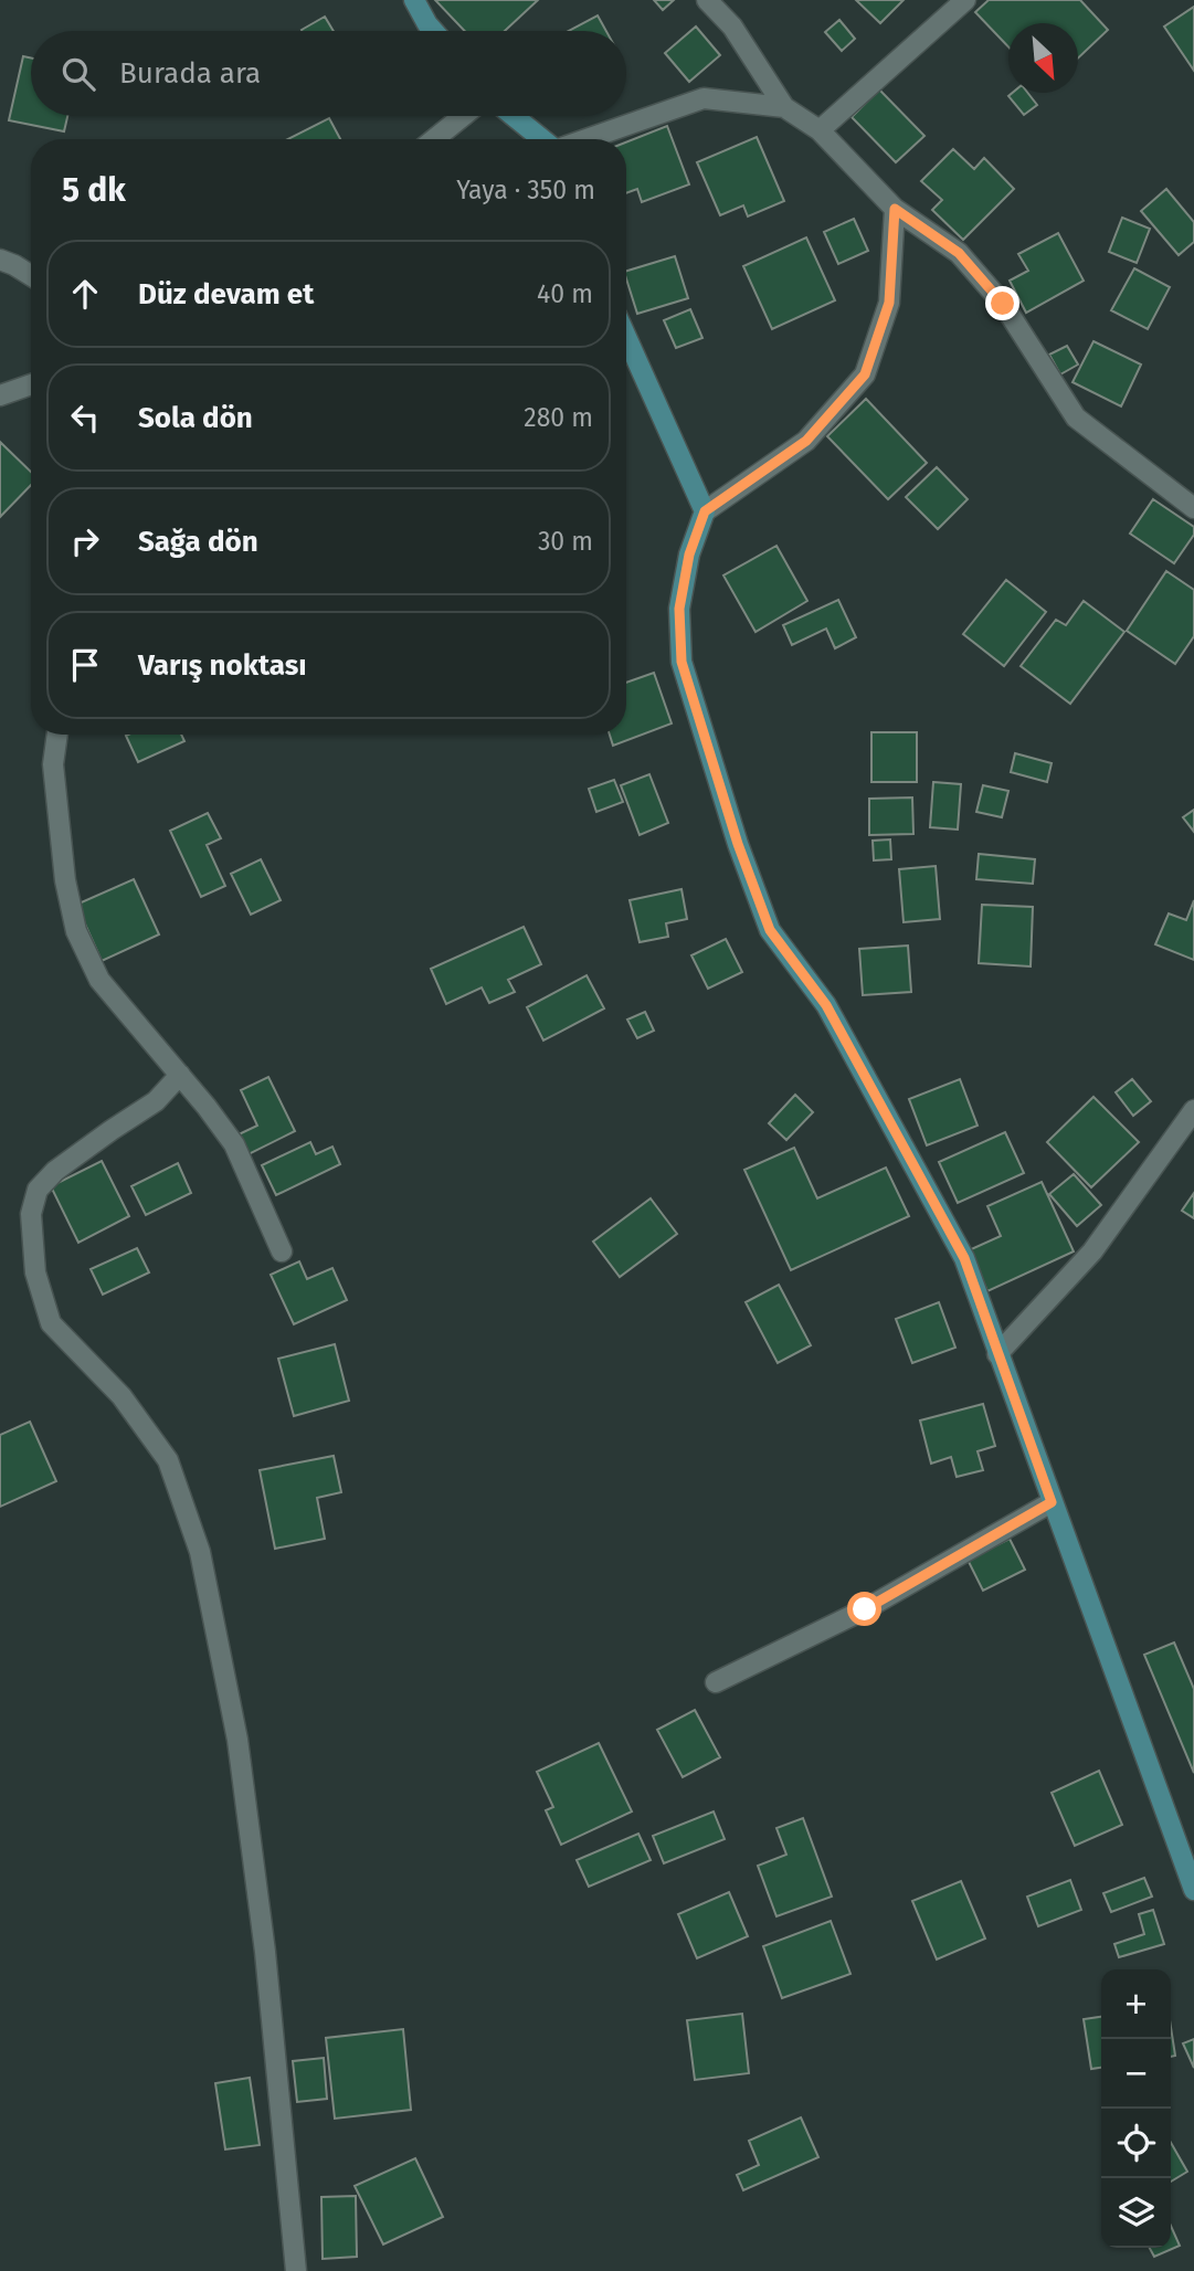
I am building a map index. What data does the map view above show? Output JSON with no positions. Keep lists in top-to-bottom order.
{
  "north": "bottom right",
  "page": {
    "search": "Burada ara",
    "heading": ["5 dk", "Yaya · 350 m"],
    "list": [
      ["Düz devam et", "40 m"],
      ["Sola dön", "280 m"],
      ["Sağa dön", "30 m"],
      "Varış noktası"
    ],
    "map_buttons": ["+", "−"]
  }
}
